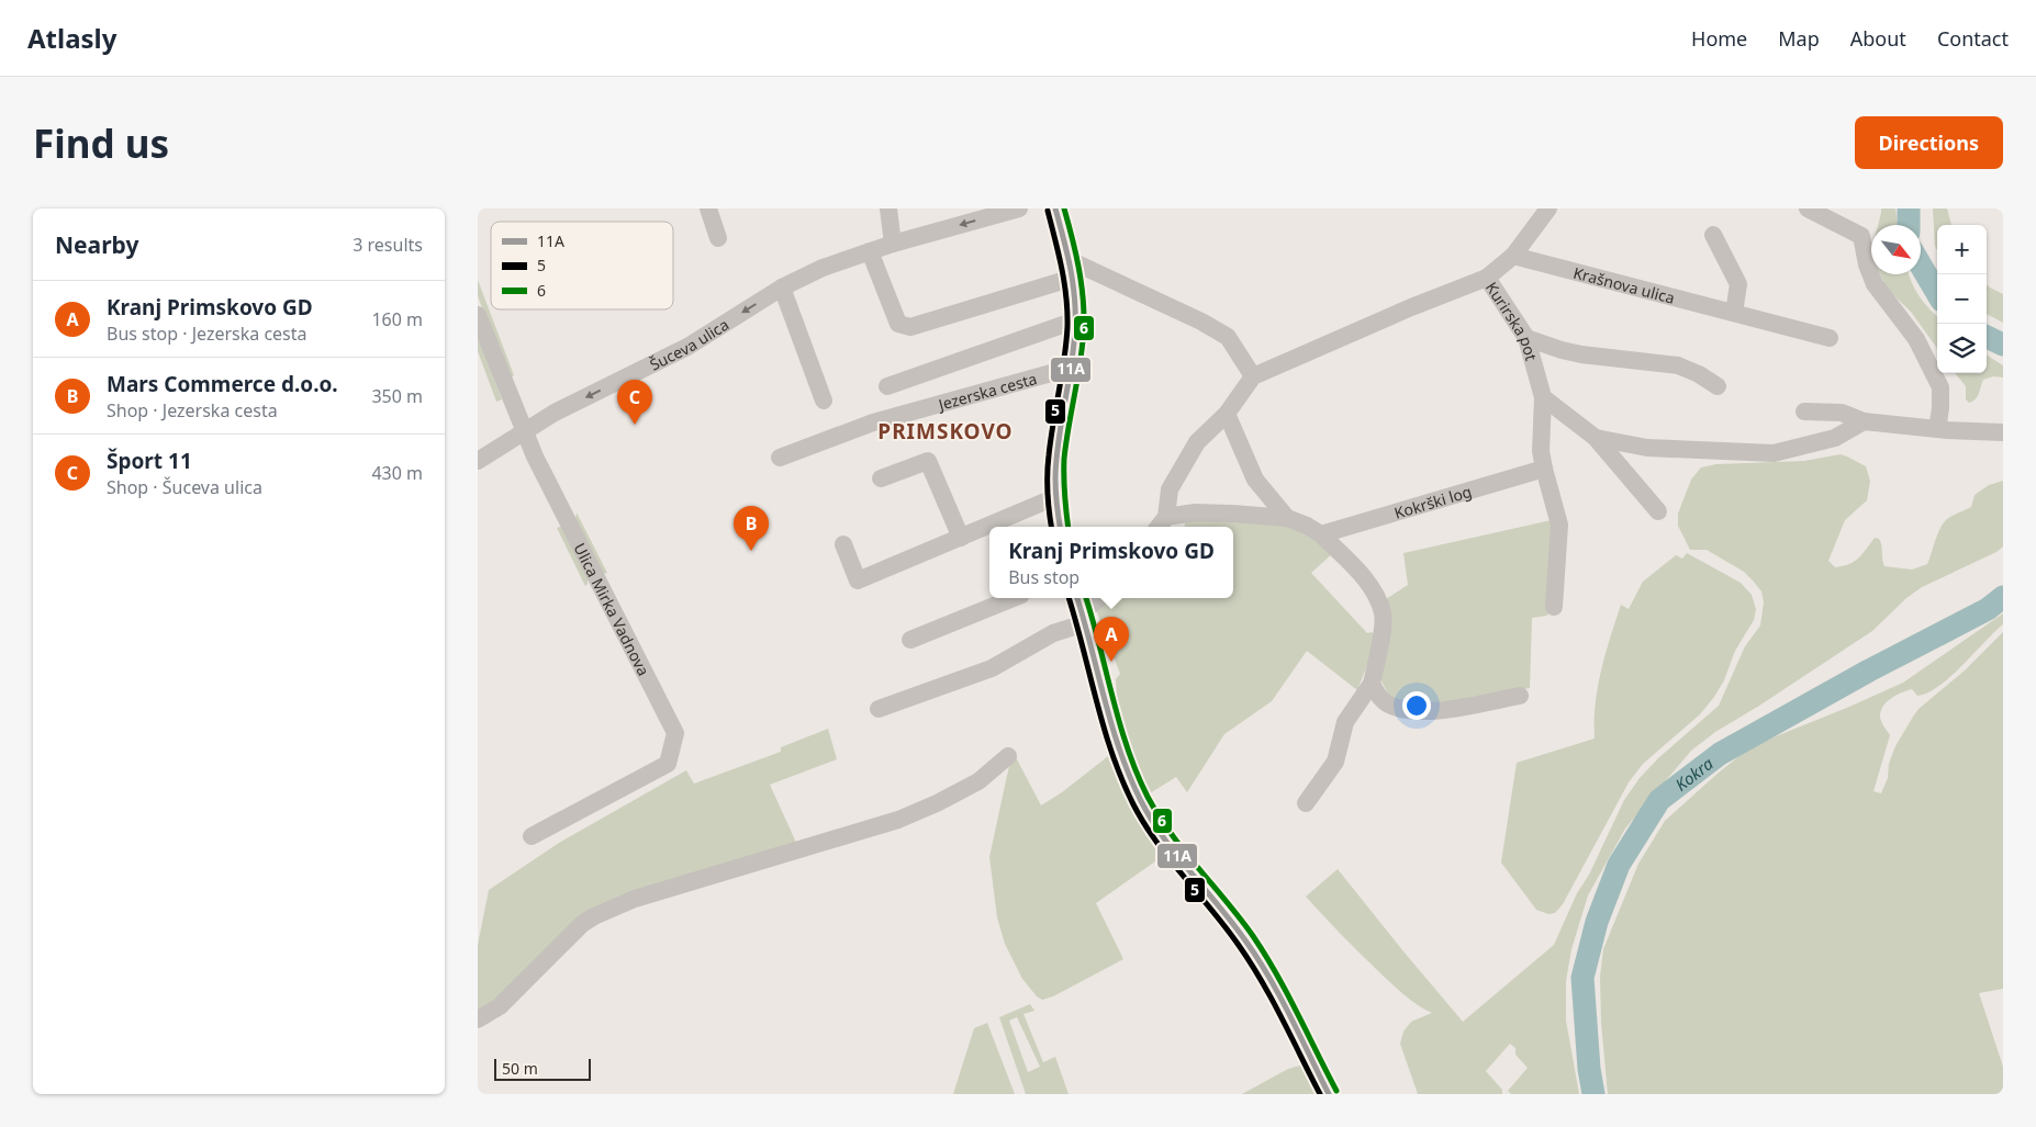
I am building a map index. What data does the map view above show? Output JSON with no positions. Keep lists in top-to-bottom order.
{
  "streets": {
    "street": [
      "Krašnova ulica",
      "Kurirska pot",
      "Šuceva ulica",
      "Jezerska cesta",
      "Kokrški log",
      "Ulica Mirka Vadnova"
    ]
  },
  "crossings": [
    ["Šuceva ulica", "Ulica Mirka Vadnova"]
  ],
  "districts": ["PRIMSKOVO"],
  "water": ["Kokra"],
  "lines": ["transit line 11A", "transit line 6", "transit line 5"],
  "legend": ["11A", "5", "6"],
  "scale_bar": "50 m",
  "north": "bottom right",
  "page": {
    "header": "Atlasly",
    "nav": [
      "Home",
      "Map",
      "About",
      "Contact"
    ],
    "buttons": "Directions",
    "title": "Find us",
    "heading": ["Nearby", "3 results"],
    "map_buttons": ["+", "−"],
    "list": [
      {
        "mark": "A",
        "name": "Kranj Primskovo GD",
        "note": "Bus stop · Jezerska cesta",
        "value": "160 m"
      },
      {
        "mark": "B",
        "name": "Mars Commerce d.o.o.",
        "note": "Shop · Jezerska cesta",
        "value": "350 m"
      },
      {
        "mark": "C",
        "name": "Šport 11",
        "note": "Shop · Šuceva ulica",
        "value": "430 m"
      }
    ],
    "pins": ["C", "B", "A"],
    "popup": ["Kranj Primskovo GD", "Bus stop"],
    "scale": "50 m"
  }
}
